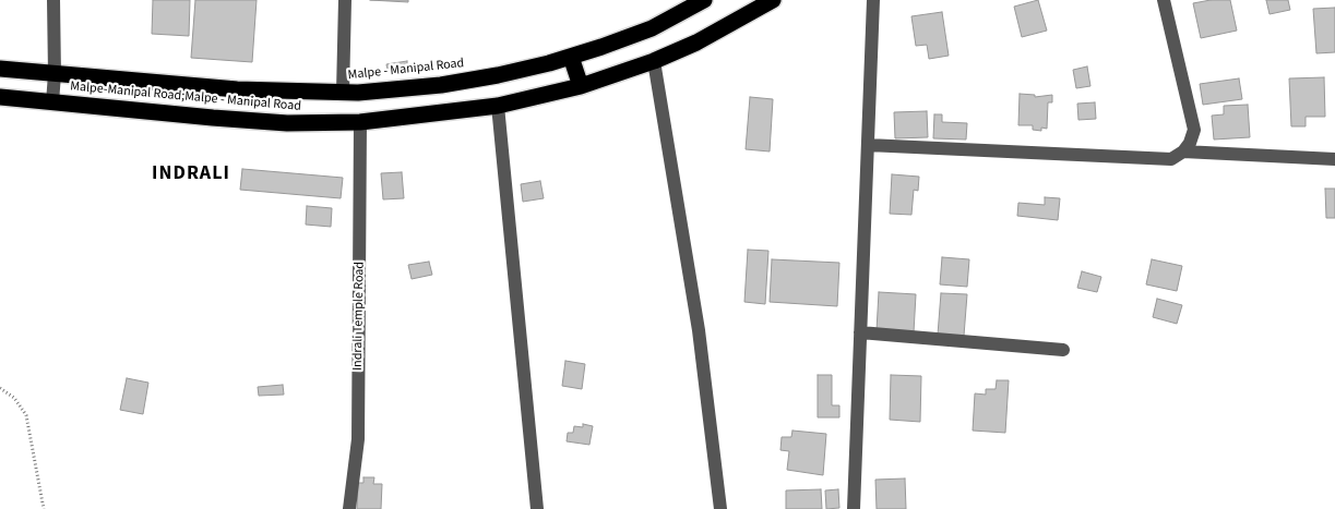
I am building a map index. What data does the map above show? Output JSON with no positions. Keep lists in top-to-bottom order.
{
  "streets": {
    "highway": ["Malpe - Manipal Road", "Malpe-Manipal Road;Malpe - Manipal Road"],
    "street": ["Indrali Temple Road"]
  },
  "crossings": [
    ["Malpe-Manipal Road;Malpe - Manipal Road", "Indrali Temple Road"]
  ],
  "districts": ["INDRALI"]
}
